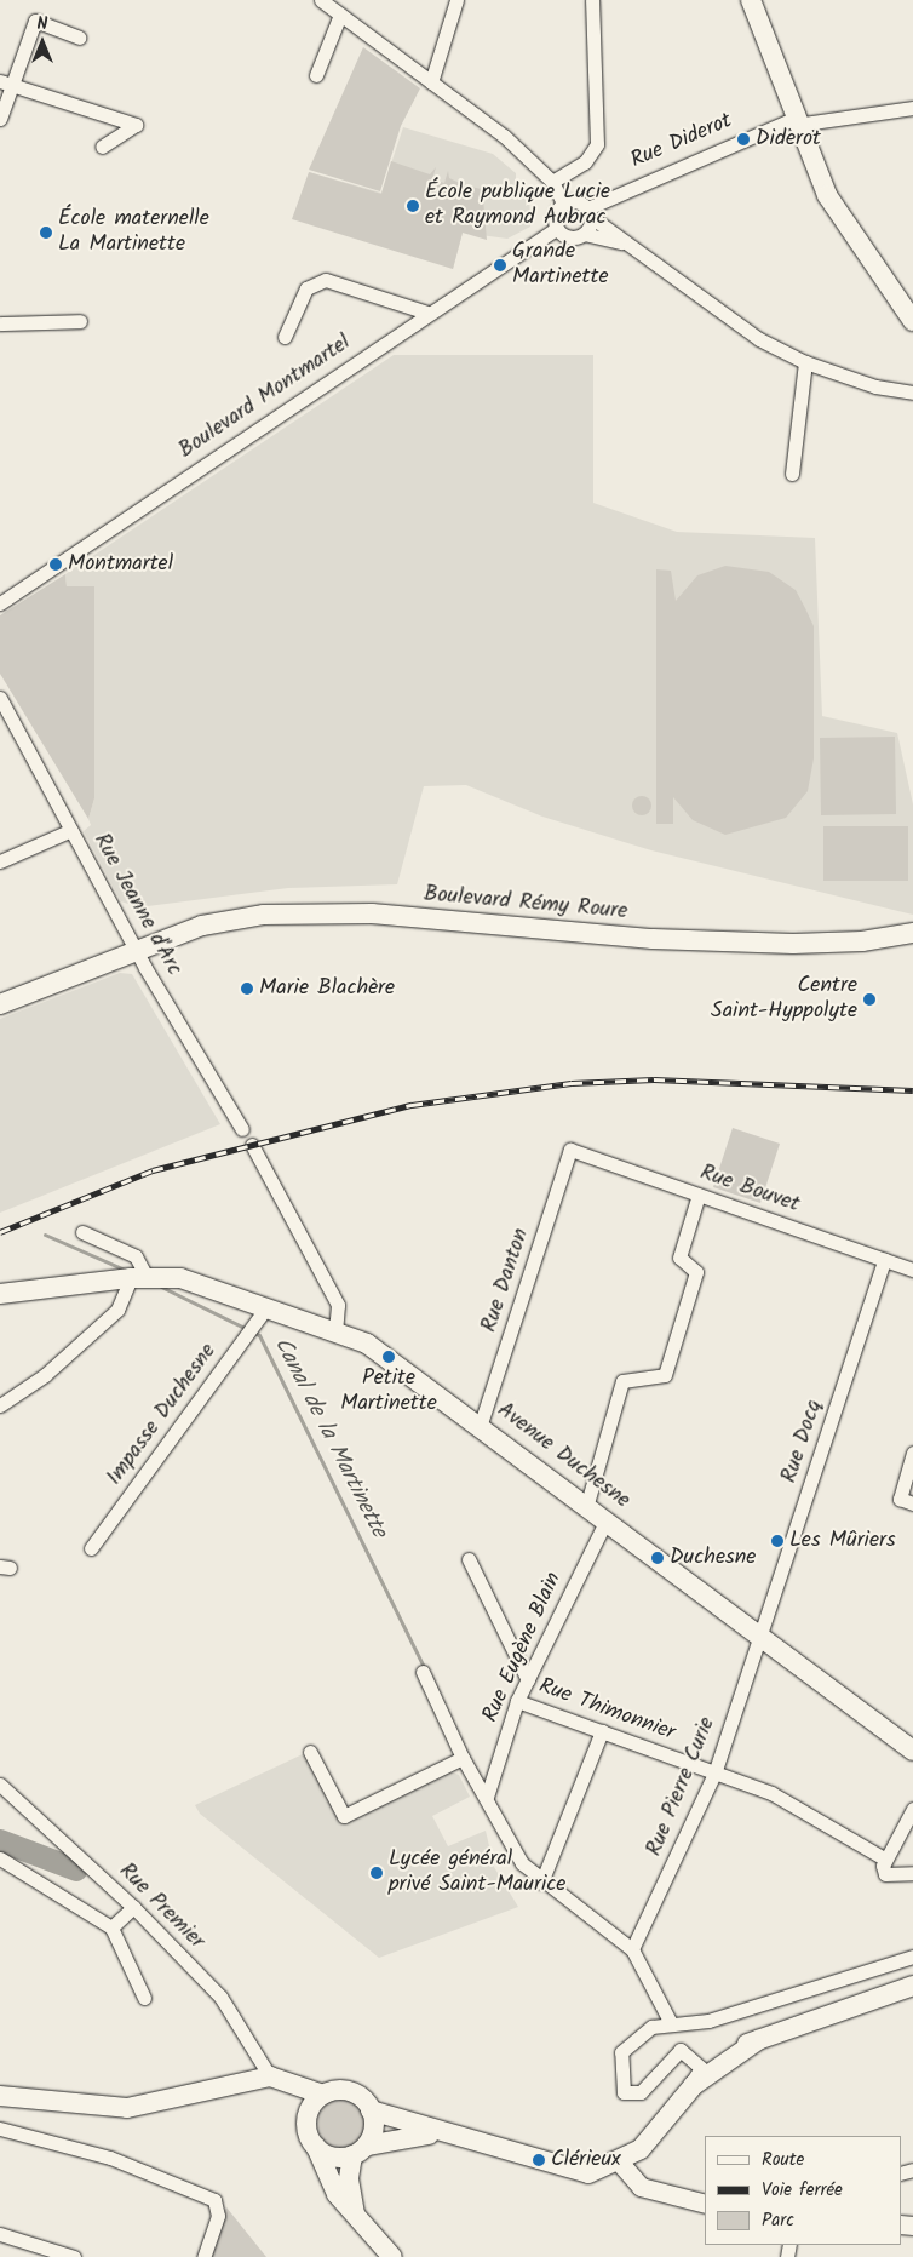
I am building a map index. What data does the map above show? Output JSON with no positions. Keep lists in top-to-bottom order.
{
  "streets": {
    "main road": ["Boulevard Rémy Roure", "Avenue Duchesne"],
    "street": [
      "Rue Diderot",
      "Boulevard Montmartel",
      "Rue Jeanne d'Arc",
      "Rue Bouvet",
      "Rue Danton",
      "Impasse Duchesne",
      "Rue Docq",
      "Rue Eugène Blain",
      "Rue Thimonnier",
      "Rue Pierre Curie",
      "Rue Premier"
    ]
  },
  "crossings": [
    ["Rue Diderot", "Boulevard Montmartel"],
    ["Boulevard Rémy Roure", "Rue Jeanne d'Arc"],
    ["Rue Bouvet", "Rue Danton"],
    ["Rue Bouvet", "Rue Docq"],
    ["Rue Danton", "Avenue Duchesne"],
    ["Impasse Duchesne", "Avenue Duchesne"],
    ["Rue Docq", "Avenue Duchesne"],
    ["Rue Docq", "Rue Pierre Curie"],
    ["Avenue Duchesne", "Rue Eugène Blain"],
    ["Avenue Duchesne", "Rue Pierre Curie"],
    ["Rue Eugène Blain", "Rue Thimonnier"],
    ["Rue Thimonnier", "Rue Pierre Curie"]
  ],
  "water": ["Canal de la Martinette"],
  "places": [
    "Diderot",
    "École publique Lucie et Raymond Aubrac",
    "École maternelle La Martinette",
    "Grande Martinette",
    "Montmartel",
    "Marie Blachère",
    "Centre Saint-Hyppolyte",
    "Petite Martinette",
    "Les Mûriers",
    "Duchesne",
    "Lycée général privé Saint-Maurice",
    "Clérieux"
  ],
  "legend": ["Route", "Voie ferrée", "Parc"],
  "north": "top"
}
